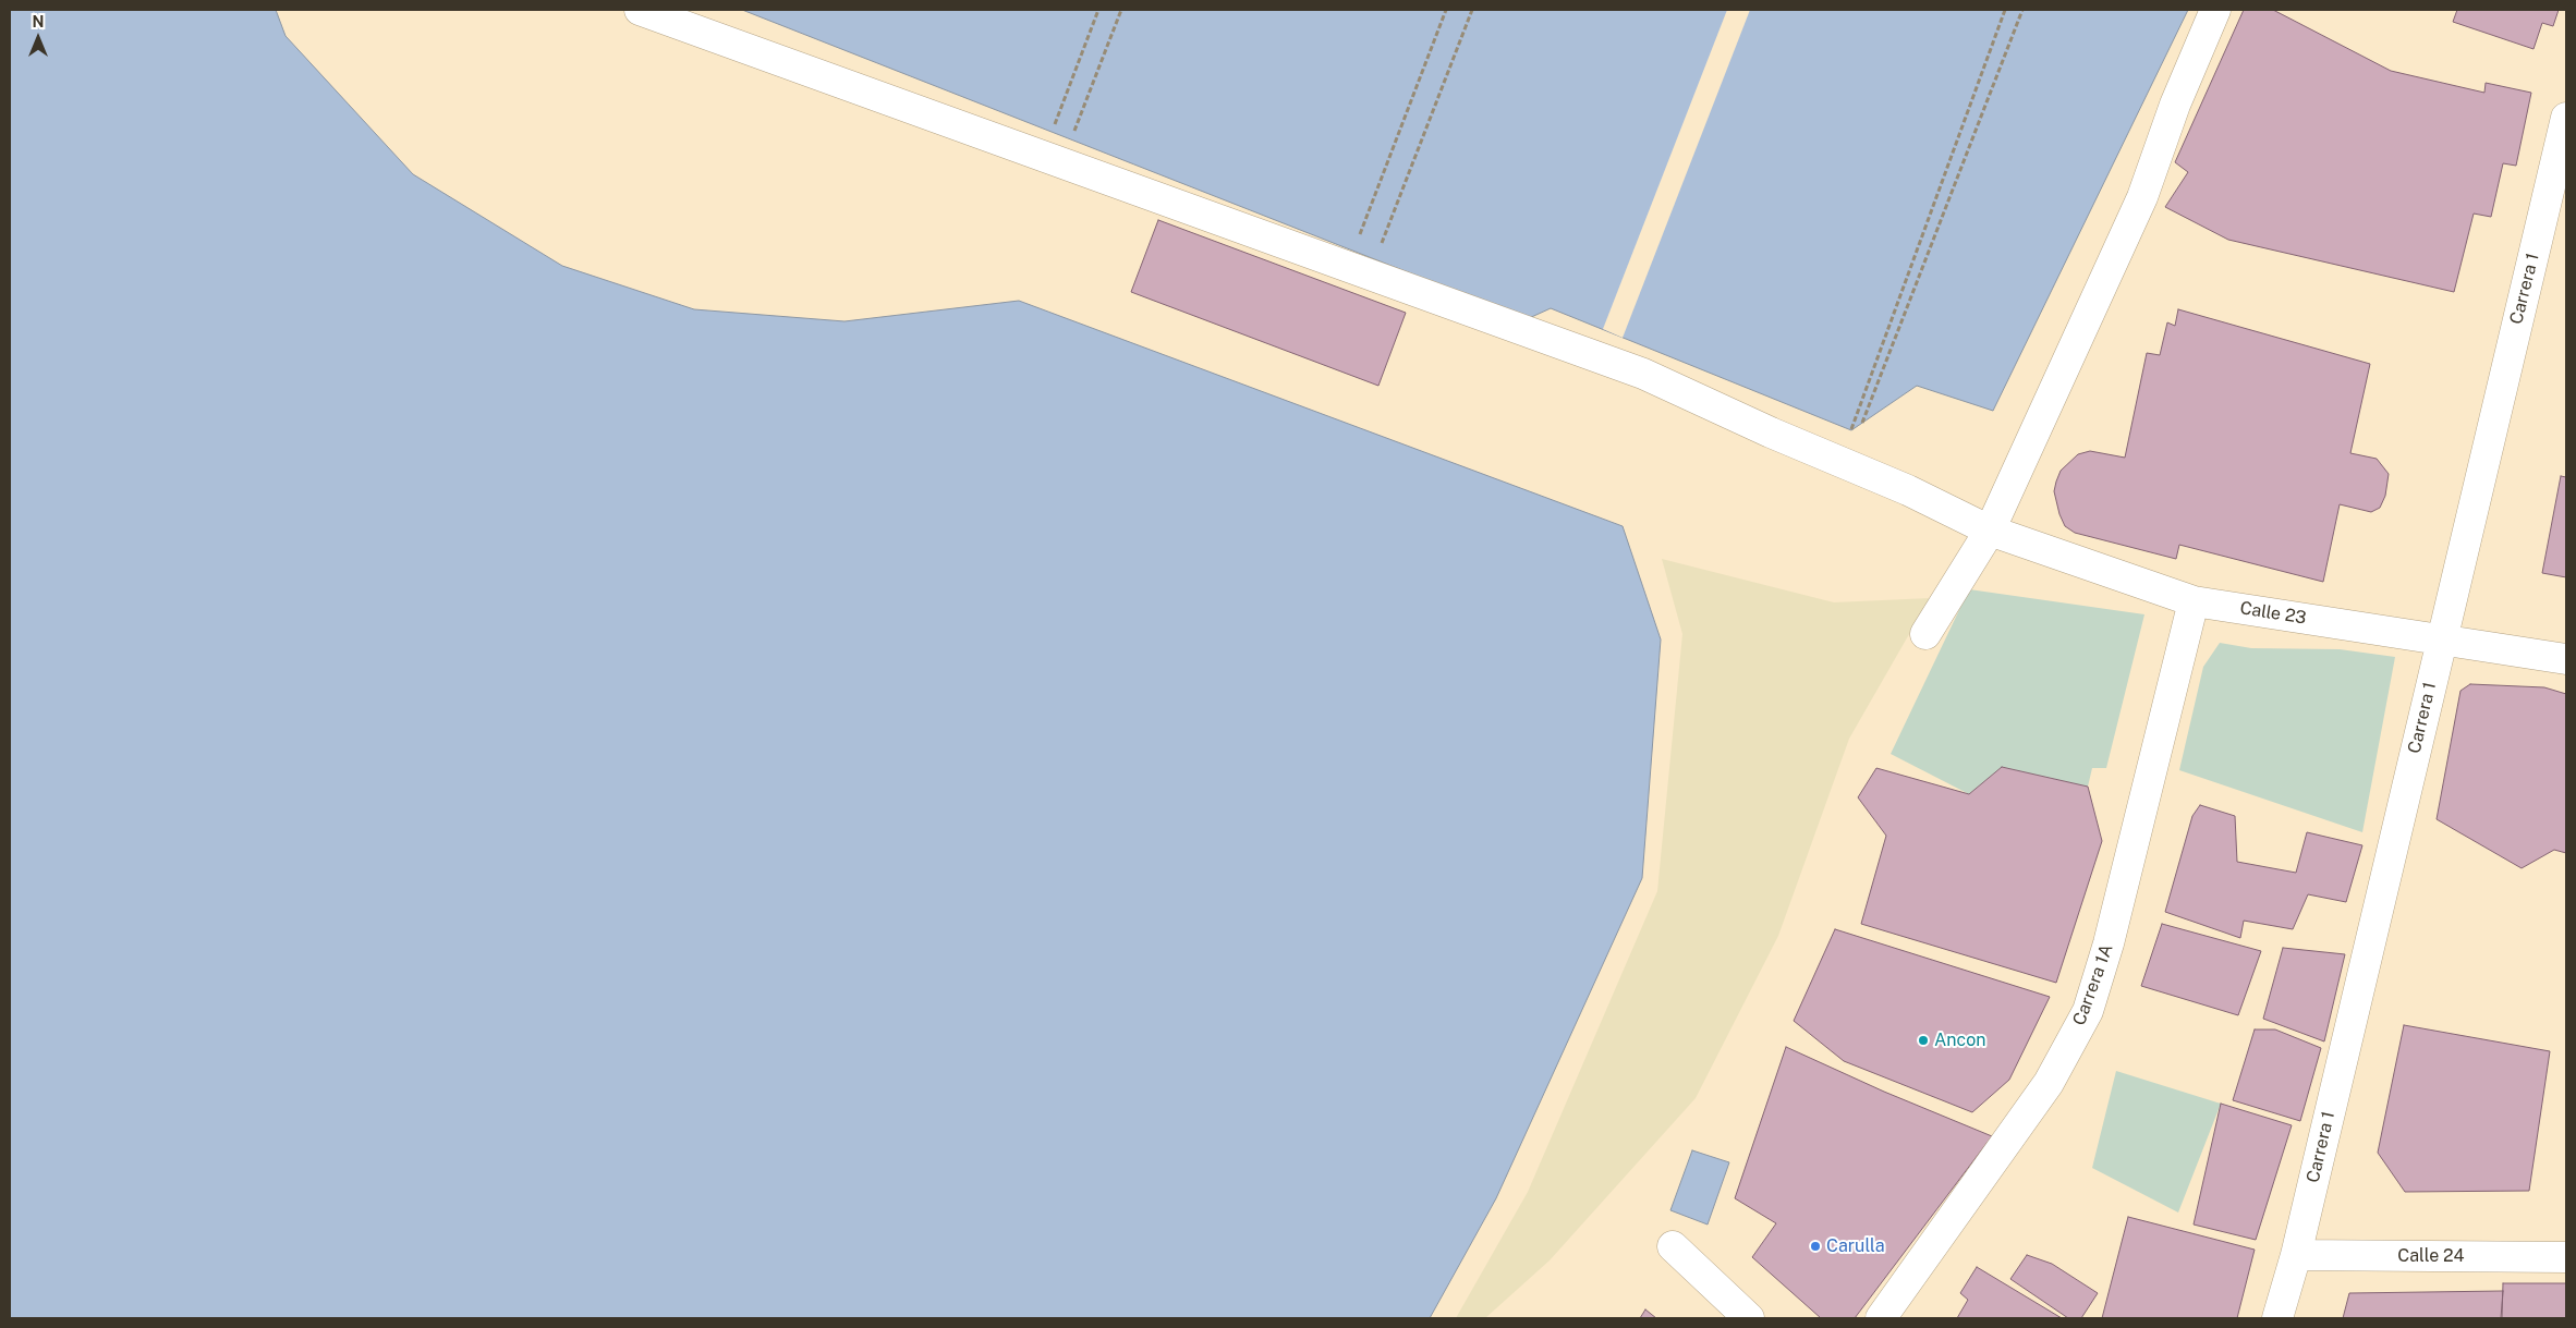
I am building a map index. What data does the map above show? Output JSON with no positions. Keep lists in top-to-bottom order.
{
  "streets": {
    "street": [
      "Carrera 1",
      "Calle 23",
      "Carrera 1A",
      "Calle 24"
    ]
  },
  "crossings": [
    ["Carrera 1", "Calle 23"],
    ["Carrera 1", "Calle 24"],
    ["Calle 23", "Carrera 1A"]
  ],
  "places": ["Ancon", "Carulla"],
  "north": "top"
}
